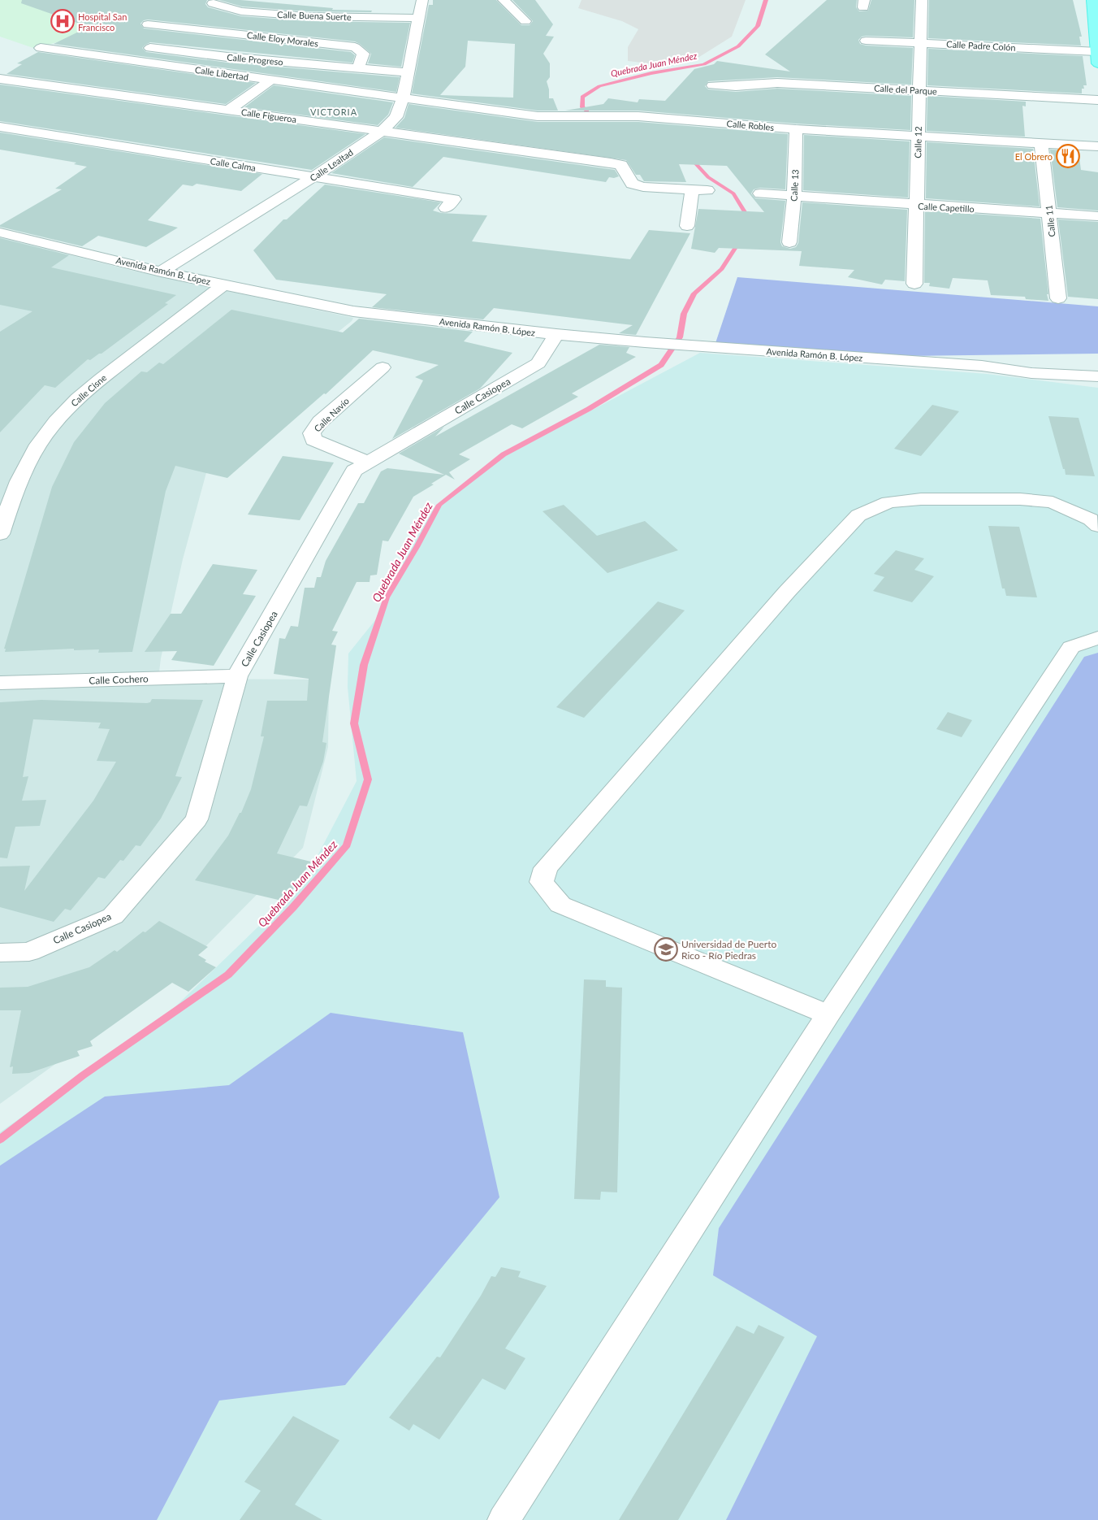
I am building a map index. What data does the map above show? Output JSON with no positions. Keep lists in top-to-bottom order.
{
  "streets": {
    "street": [
      "Calle Buena Suerte",
      "Calle Eloy Morales",
      "Calle Padre Colón",
      "Calle Progreso",
      "Calle Libertad",
      "Calle del Parque",
      "Calle Figueroa",
      "Calle Robles",
      "Calle 12",
      "Calle Calma",
      "Calle Lealtad",
      "Calle 13",
      "Calle Capetillo",
      "Calle 11",
      "Avenida Ramón B. López",
      "Calle Cisne",
      "Calle Casiopea",
      "Calle Navío",
      "Calle Cochero"
    ]
  },
  "crossings": [
    ["Calle Buena Suerte", "Calle Lealtad"],
    ["Calle Eloy Morales", "Calle Progreso"],
    ["Calle Padre Colón", "Calle 12"],
    ["Calle Progreso", "Calle Lealtad"],
    ["Calle Libertad", "Calle Robles"],
    ["Calle Libertad", "Calle Lealtad"],
    ["Calle del Parque", "Calle 12"],
    ["Calle Figueroa", "Calle Lealtad"],
    ["Calle Robles", "Calle 12"],
    ["Calle Robles", "Calle Lealtad"],
    ["Calle Robles", "Calle 13"],
    ["Calle Robles", "Calle 11"],
    ["Calle 12", "Calle Capetillo"],
    ["Calle Calma", "Calle Lealtad"],
    ["Calle Lealtad", "Avenida Ramón B. López"],
    ["Calle 13", "Calle Capetillo"],
    ["Calle Capetillo", "Calle 11"],
    ["Avenida Ramón B. López", "Calle Cisne"],
    ["Avenida Ramón B. López", "Calle Casiopea"],
    ["Calle Casiopea", "Calle Navío"],
    ["Calle Casiopea", "Calle Cochero"]
  ],
  "districts": ["VICTORIA"],
  "water": ["Quebrada Juan Méndez"],
  "places": {
    "hospital": ["Hospital San Francisco"],
    "restaurant": ["El Obrero"],
    "school or university": ["Universidad de Puerto Rico - Río Piedras"]
  }
}
